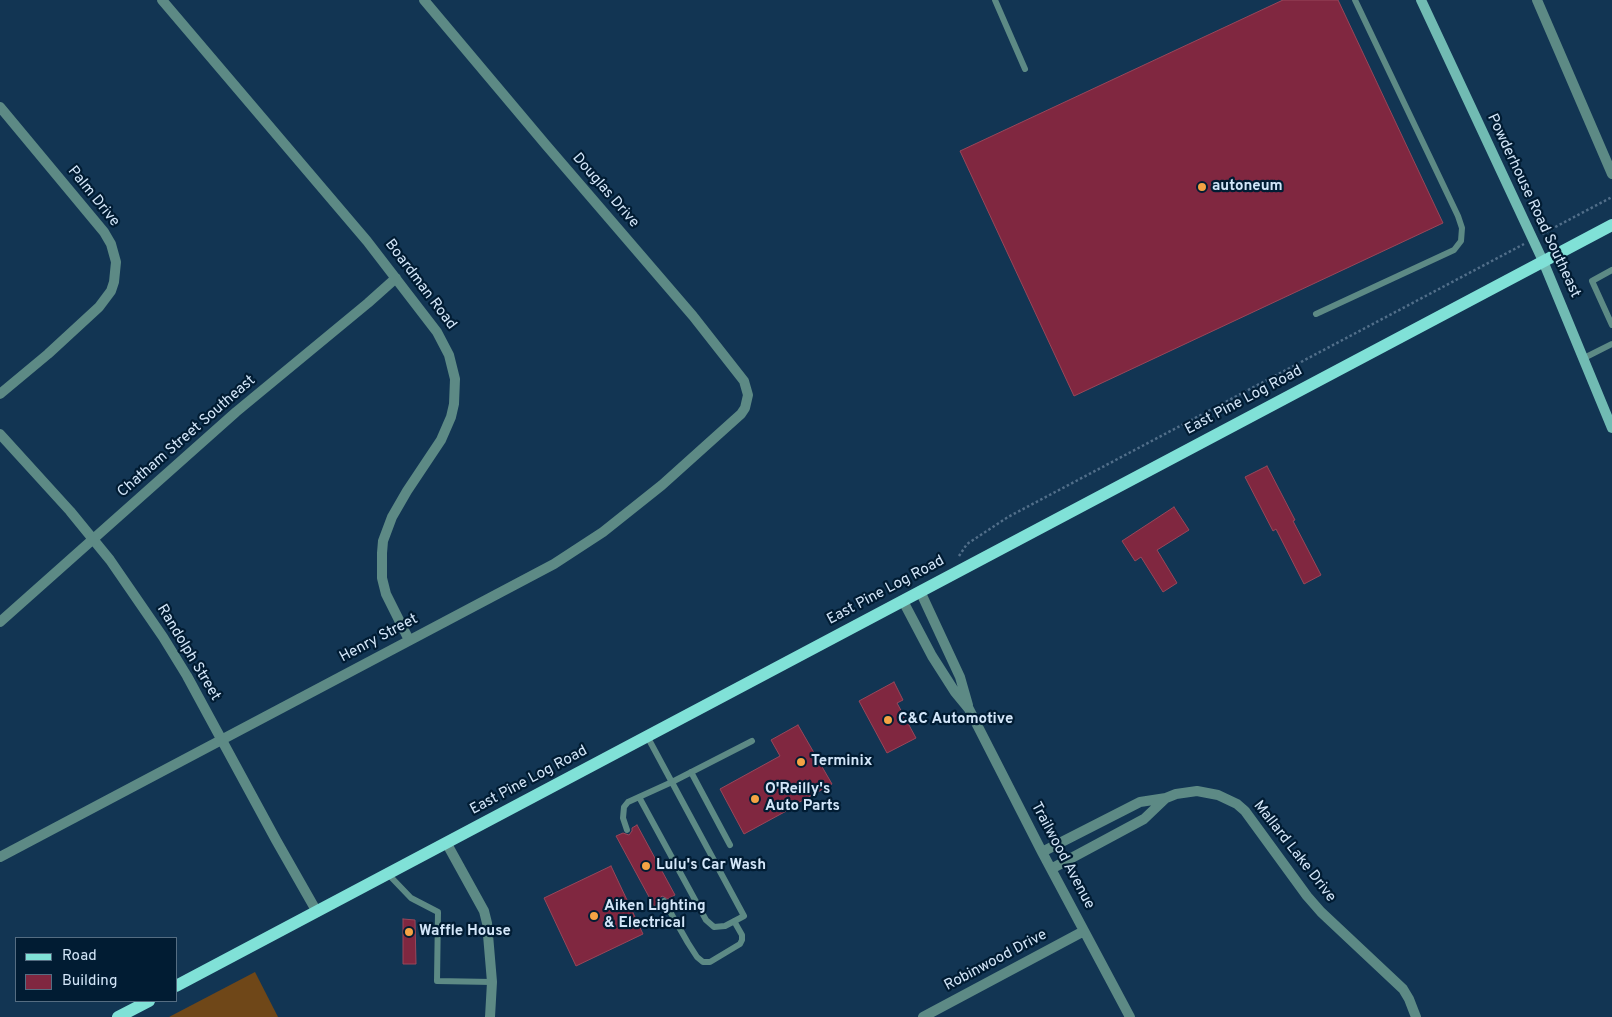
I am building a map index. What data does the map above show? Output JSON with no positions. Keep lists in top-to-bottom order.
{
  "streets": {
    "main road": ["East Pine Log Road"],
    "street": [
      "Douglas Drive",
      "Palm Drive",
      "Powderhouse Road Southeast",
      "Boardman Road",
      "Chatham Street Southeast",
      "Henry Street",
      "Randolph Street",
      "Mallard Lake Drive",
      "Trailwood Avenue",
      "Robinwood Drive"
    ]
  },
  "crossings": [
    ["Douglas Drive", "Henry Street"],
    ["Powderhouse Road Southeast", "East Pine Log Road"],
    ["Boardman Road", "Chatham Street Southeast"],
    ["Boardman Road", "Henry Street"],
    ["East Pine Log Road", "Randolph Street"],
    ["East Pine Log Road", "Trailwood Avenue"],
    ["Chatham Street Southeast", "Randolph Street"],
    ["Henry Street", "Randolph Street"],
    ["Mallard Lake Drive", "Trailwood Avenue"],
    ["Trailwood Avenue", "Robinwood Drive"]
  ],
  "places": [
    "autoneum",
    "C&C Automotive",
    "Terminix",
    "O'Reilly's Auto Parts",
    "Lulu's Car Wash",
    "Aiken Lighting & Electrical",
    "Waffle House"
  ],
  "legend": ["Road", "Building"]
}
